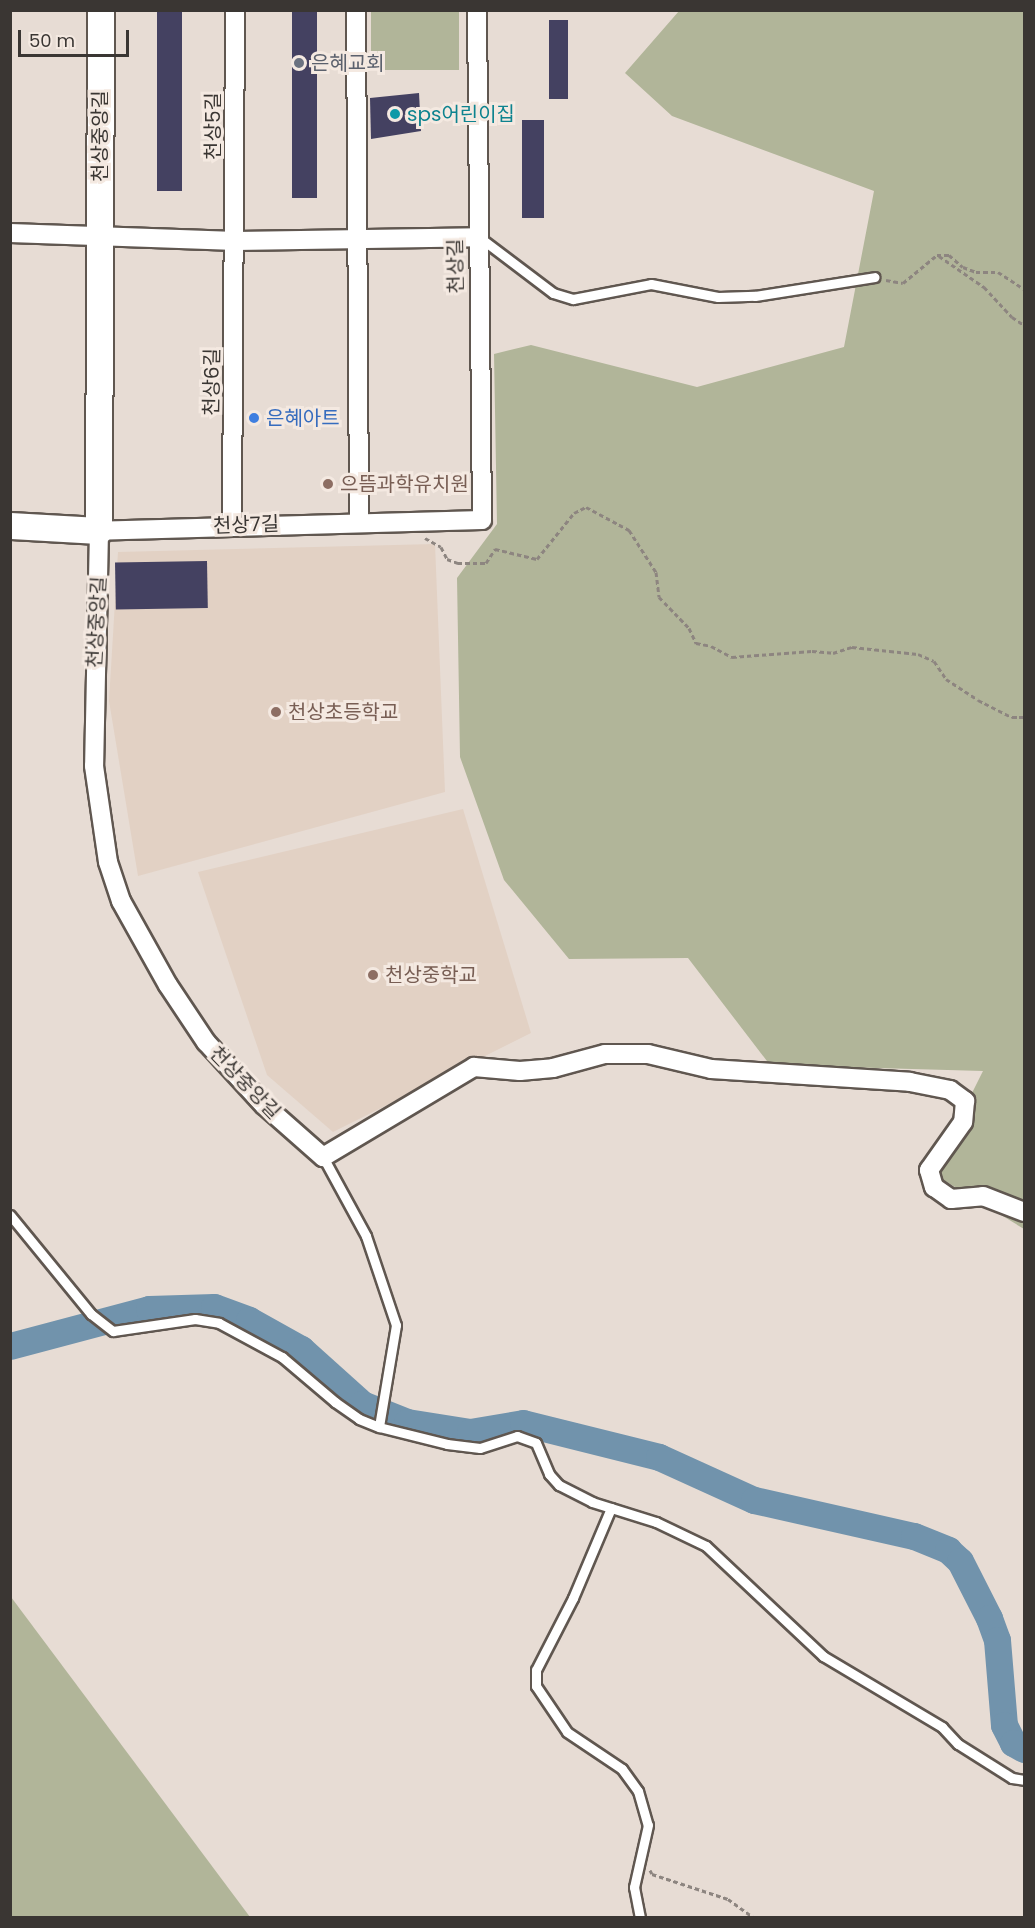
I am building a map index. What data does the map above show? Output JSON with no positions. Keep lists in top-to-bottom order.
{
  "streets": {
    "street": [
      "천상5길",
      "천상중앙길",
      "천상길",
      "천상6길",
      "천상7길"
    ]
  },
  "crossings": [
    ["천상5길", "천상6길"],
    ["천상중앙길", "천상7길"],
    ["천상길", "천상7길"],
    ["천상6길", "천상7길"]
  ],
  "places": [
    "은혜교회",
    "sps어린이집",
    "은혜아트",
    "으뜸과학유치원",
    "천상초등학교",
    "천상중학교"
  ],
  "scale_bar": "50 m"
}
